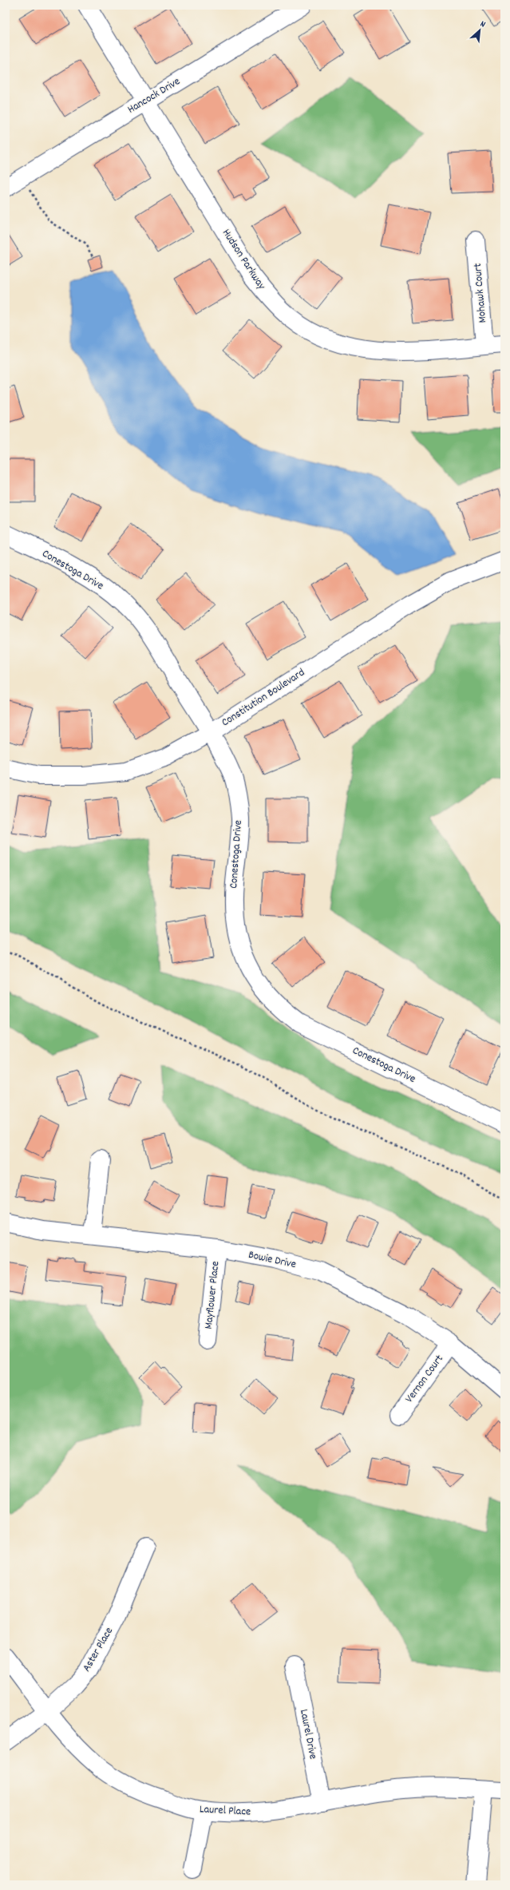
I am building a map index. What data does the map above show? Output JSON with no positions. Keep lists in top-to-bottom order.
{
  "streets": {
    "street": [
      "Hancock Drive",
      "Hudson Parkway",
      "Mohawk Court",
      "Conestoga Drive",
      "Constitution Boulevard",
      "Bowie Drive",
      "Mayflower Place",
      "Vernon Court",
      "Aster Place",
      "Laurel Drive",
      "Laurel Place"
    ]
  },
  "crossings": [
    ["Hancock Drive", "Hudson Parkway"],
    ["Hudson Parkway", "Mohawk Court"],
    ["Conestoga Drive", "Constitution Boulevard"],
    ["Bowie Drive", "Mayflower Place"],
    ["Bowie Drive", "Vernon Court"],
    ["Aster Place", "Laurel Place"],
    ["Laurel Drive", "Laurel Place"]
  ],
  "north": "top right"
}
